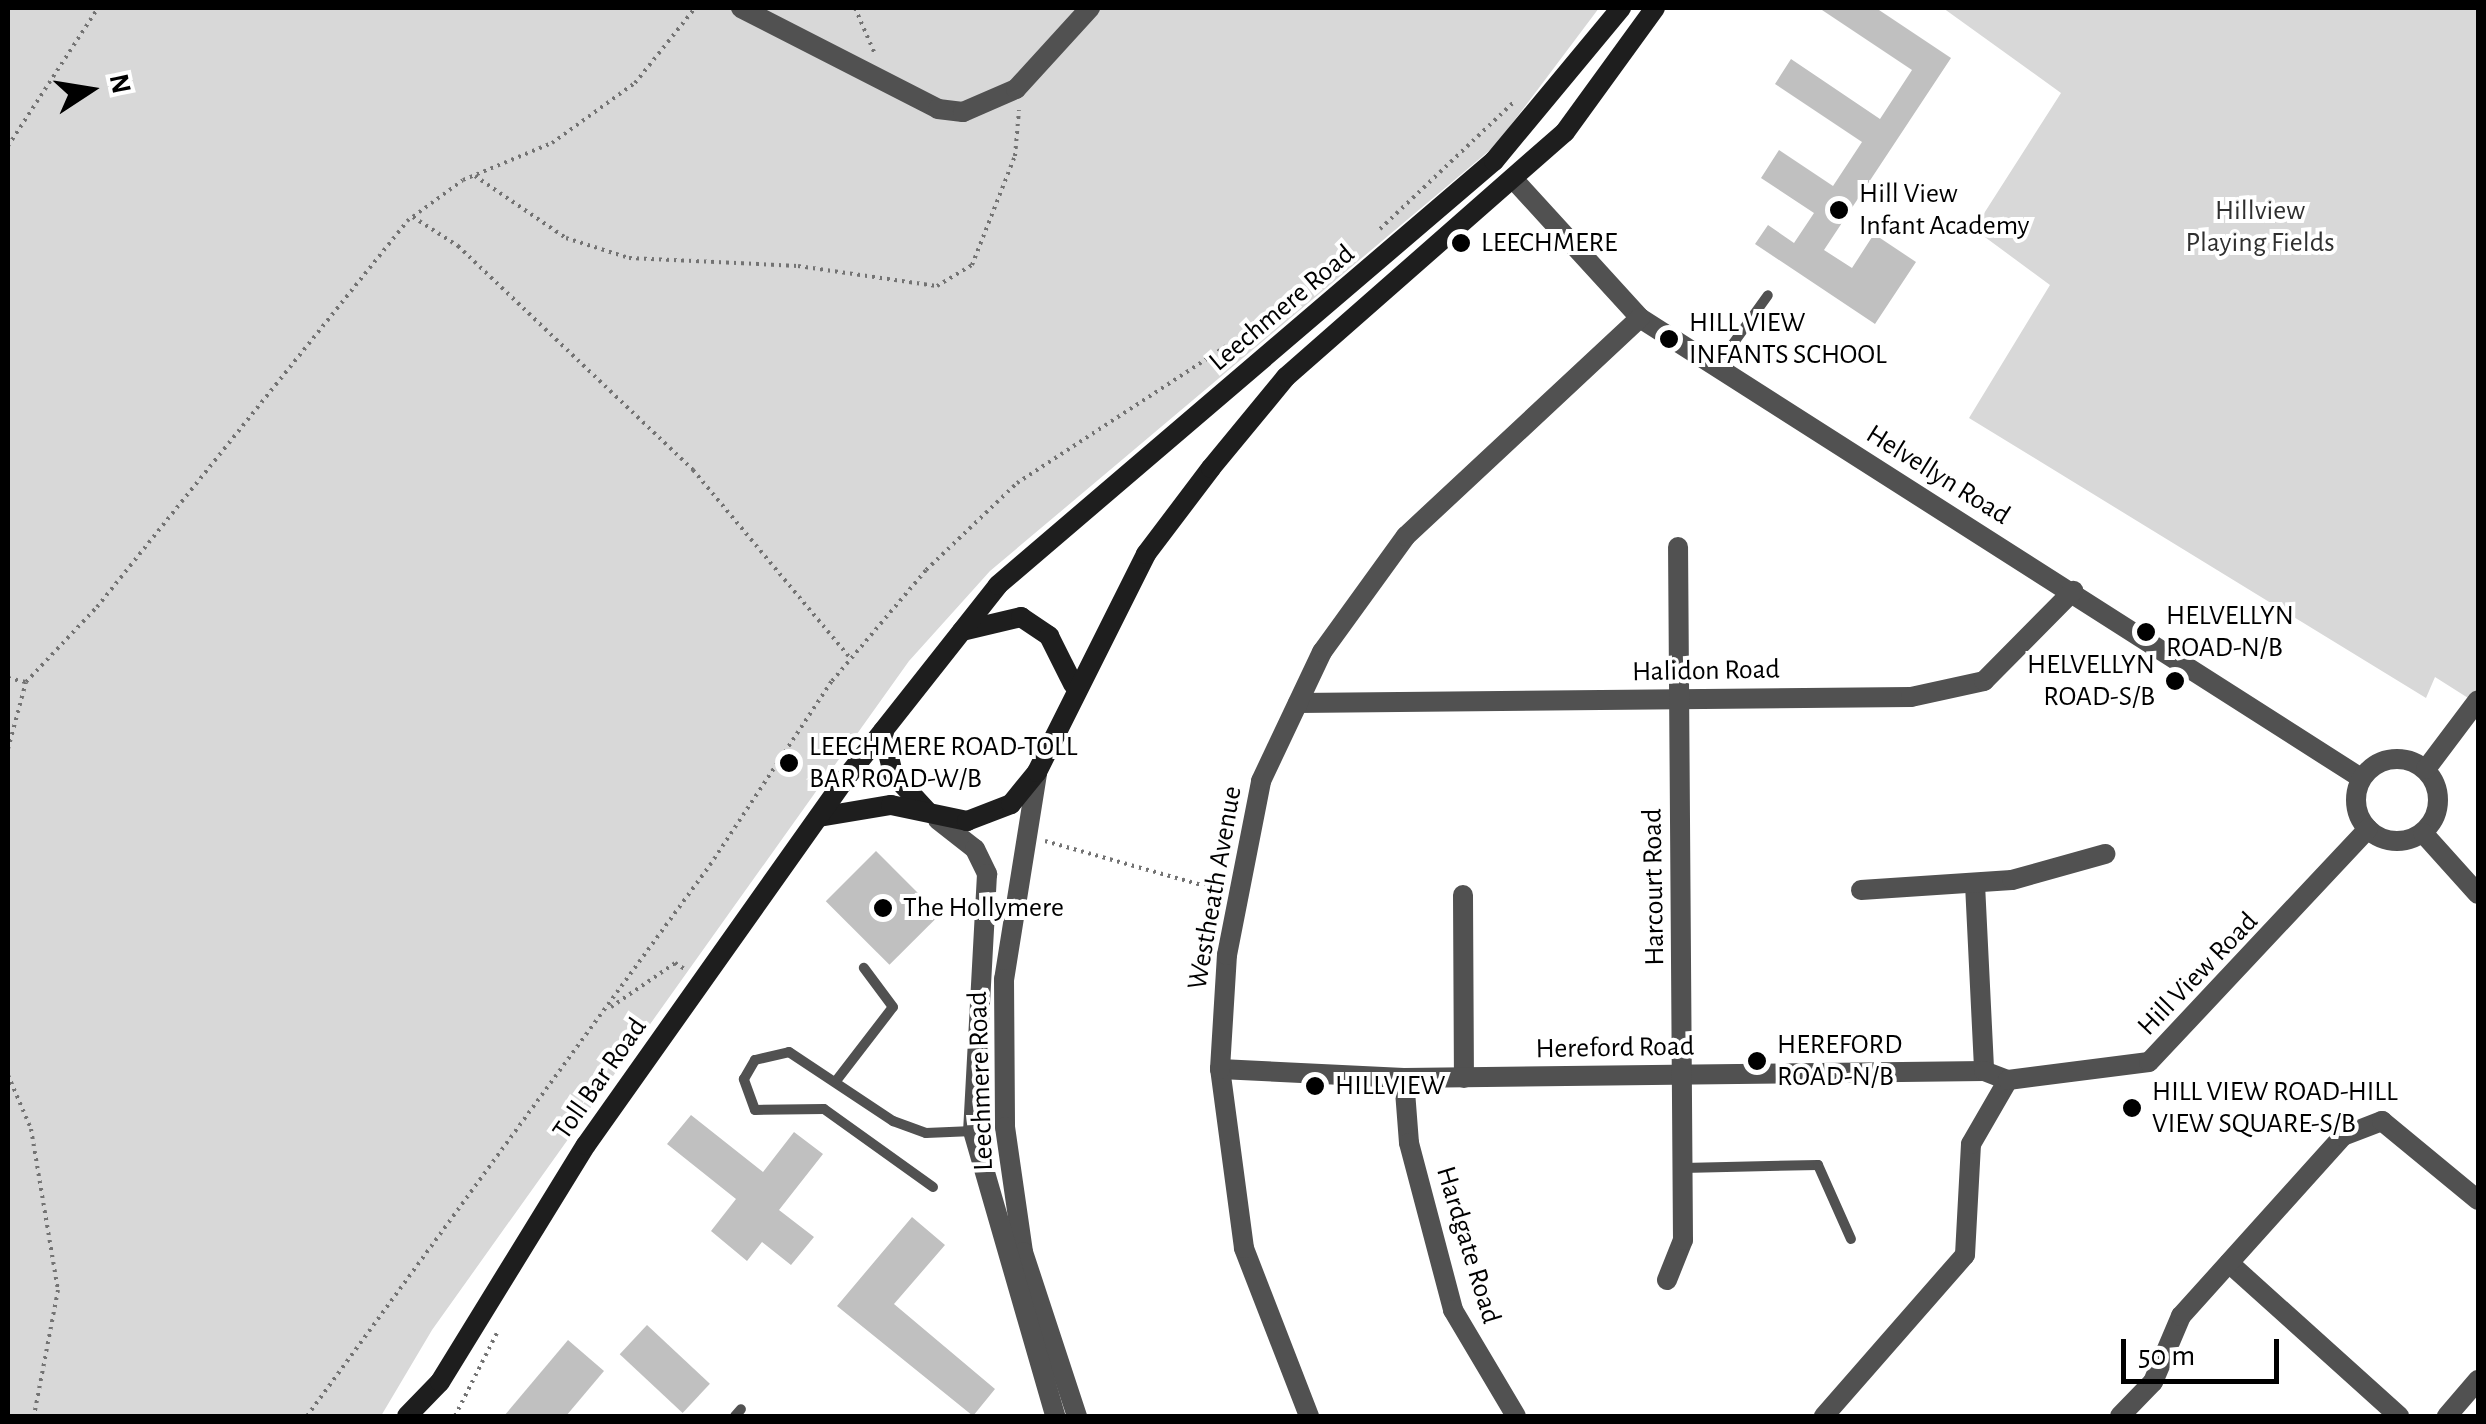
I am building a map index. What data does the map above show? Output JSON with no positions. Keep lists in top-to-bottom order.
{
  "streets": {
    "main road": ["Leechmere Road", "Toll Bar Road"],
    "street": [
      "Helvellyn Road",
      "Halidon Road",
      "Harcourt Road",
      "Westheath Avenue",
      "Hill View Road",
      "Hereford Road",
      "Hardgate Road"
    ]
  },
  "crossings": [
    ["Leechmere Road", "Helvellyn Road"],
    ["Leechmere Road", "Toll Bar Road"],
    ["Helvellyn Road", "Halidon Road"],
    ["Helvellyn Road", "Westheath Avenue"],
    ["Helvellyn Road", "Hill View Road"],
    ["Halidon Road", "Harcourt Road"],
    ["Halidon Road", "Westheath Avenue"],
    ["Harcourt Road", "Hereford Road"],
    ["Westheath Avenue", "Hereford Road"],
    ["Hill View Road", "Hereford Road"],
    ["Hereford Road", "Hardgate Road"]
  ],
  "parks": ["Hillview Playing Fields"],
  "places": [
    "Hill View Infant Academy",
    "LEECHMERE",
    "HILL VIEW INFANTS SCHOOL",
    "HELVELLYN ROAD-N/B",
    "HELVELLYN ROAD-S/B",
    "LEECHMERE ROAD-TOLL BAR ROAD-W/B",
    "The Hollymere",
    "HEREFORD ROAD-N/B",
    "HILLVIEW",
    "HILL VIEW ROAD-HILL VIEW SQUARE-S/B"
  ],
  "scale_bar": "50 m",
  "north": "right"
}
